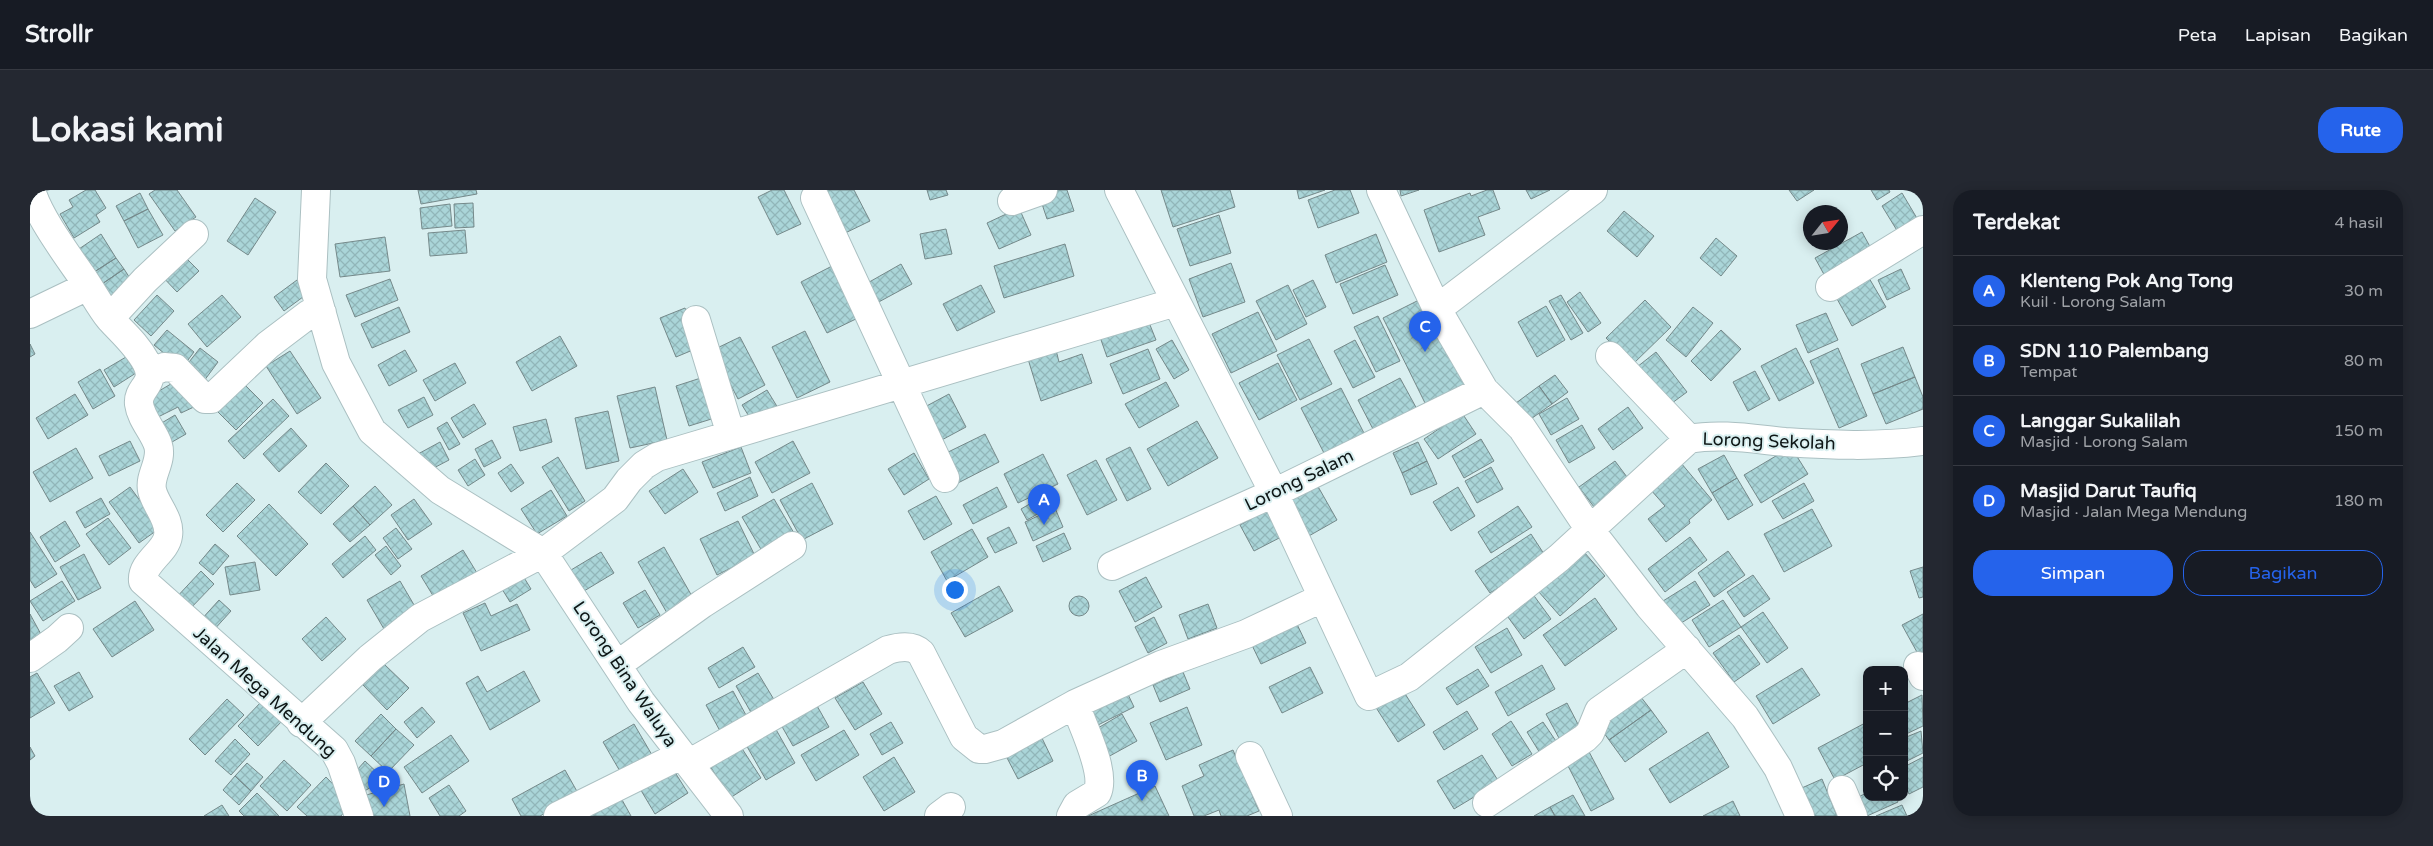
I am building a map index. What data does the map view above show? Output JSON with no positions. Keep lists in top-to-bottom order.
{
  "streets": {
    "street": [
      "Lorong Sekolah",
      "Lorong Salam",
      "Lorong Bina Waluya",
      "Jalan Mega Mendung"
    ]
  },
  "north": "top right",
  "page": {
    "header": "Strollr",
    "nav": ["Peta", "Lapisan", "Bagikan"],
    "buttons": [
      "Rute",
      ["Simpan", "Bagikan"]
    ],
    "title": "Lokasi kami",
    "heading": ["Terdekat", "4 hasil"],
    "list": [
      {
        "mark": "A",
        "name": "Klenteng Pok Ang Tong",
        "note": "Kuil · Lorong Salam",
        "value": "30 m"
      },
      {
        "mark": "B",
        "name": "SDN 110 Palembang",
        "note": "Tempat",
        "value": "80 m"
      },
      {
        "mark": "C",
        "name": "Langgar Sukalilah",
        "note": "Masjid · Lorong Salam",
        "value": "150 m"
      },
      {
        "mark": "D",
        "name": "Masjid Darut Taufiq",
        "note": "Masjid · Jalan Mega Mendung",
        "value": "180 m"
      }
    ],
    "pins": [
      "C",
      "A",
      "B",
      "D"
    ],
    "map_buttons": ["+", "−"]
  }
}
